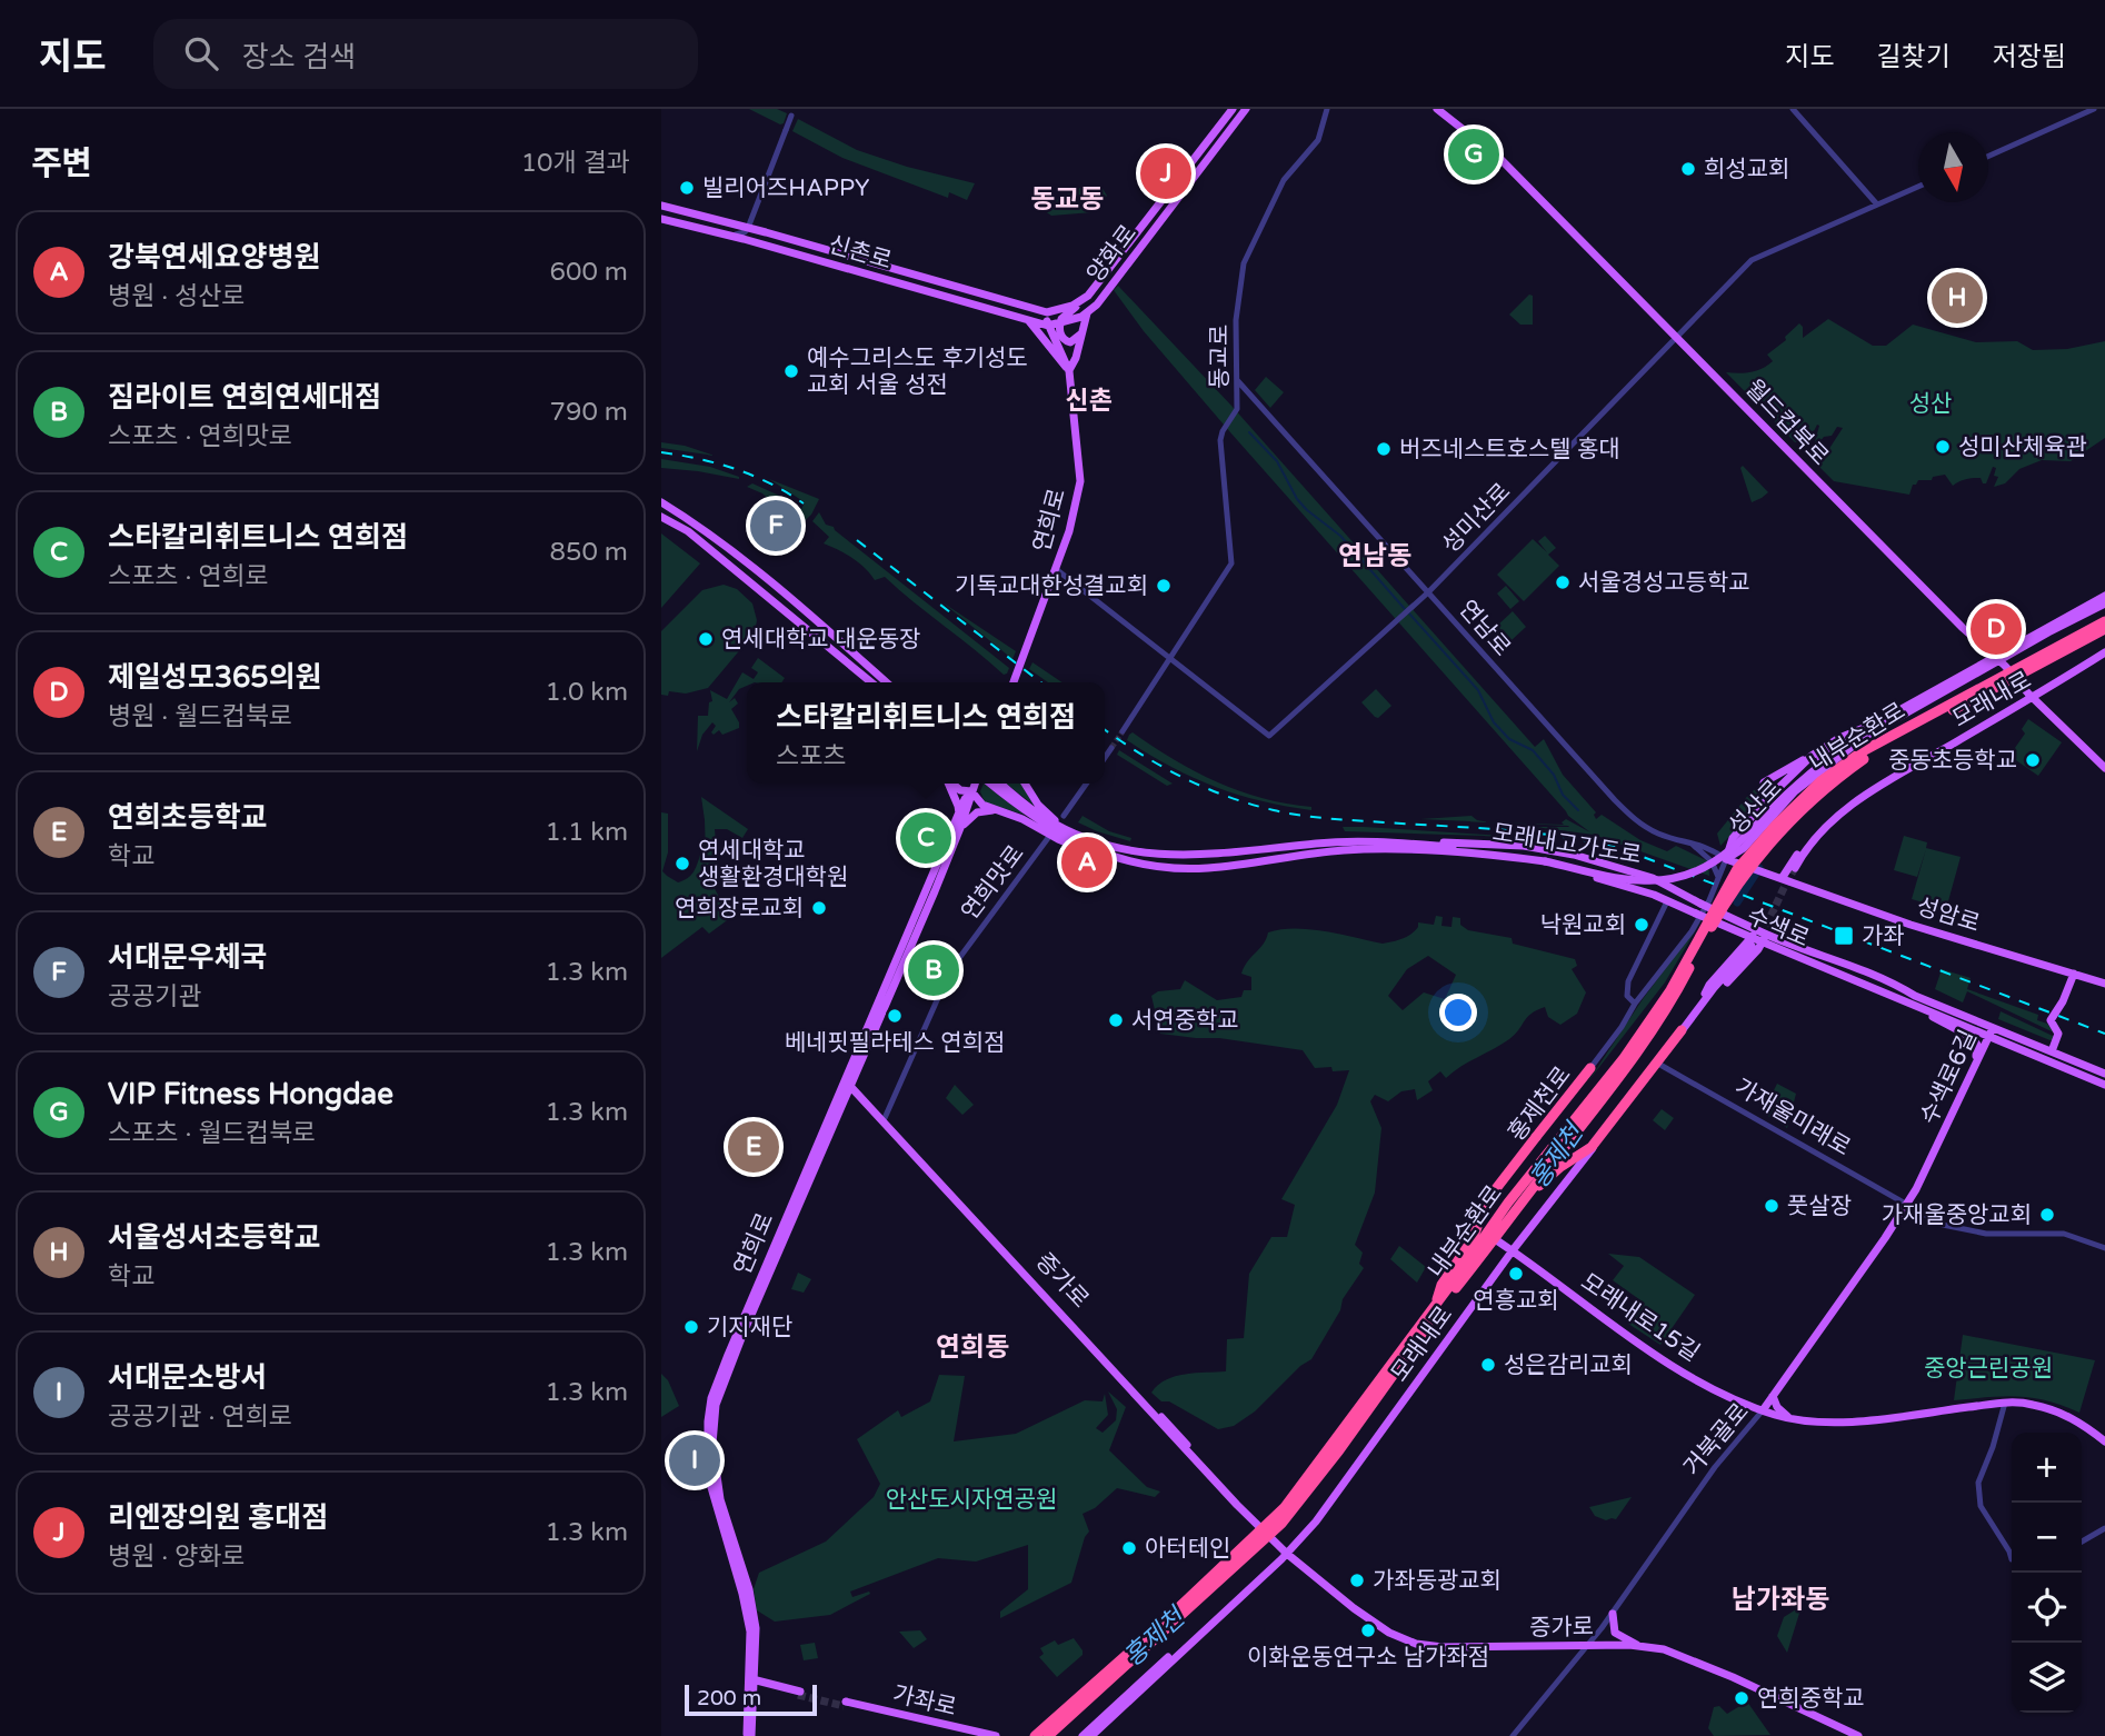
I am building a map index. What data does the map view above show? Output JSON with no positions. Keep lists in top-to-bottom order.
{
  "streets": {
    "highway": ["내부순환로"],
    "main road": [
      "신촌로",
      "양화로",
      "월드컵북로",
      "연희로",
      "모래내로",
      "성산로",
      "모래내고가도로",
      "성암로",
      "수색로",
      "수색로6길",
      "증가로",
      "모래내로15길",
      "거북골로",
      "가좌로"
    ],
    "street": [
      "동교로",
      "성미산로",
      "연남로",
      "연희맛로",
      "홍제천로",
      "가재울미래로"
    ]
  },
  "crossings": [
    ["신촌로", "양화로"],
    ["신촌로", "연희로"],
    ["양화로", "연희로"],
    ["동교로", "성미산로"],
    ["동교로", "연남로"],
    ["월드컵북로", "성미산로"],
    ["월드컵북로", "모래내로"],
    ["월드컵북로", "성산로"],
    ["성미산로", "연희로"],
    ["성미산로", "연남로"],
    ["연희로", "증가로"],
    ["연남로", "성산로"],
    ["연남로", "성암로"],
    ["연남로", "홍제천로"],
    ["모래내로", "수색로"],
    ["모래내로", "가재울미래로"],
    ["모래내로", "증가로"],
    ["모래내로", "모래내로15길"],
    ["성산로", "모래내고가도로"],
    ["성산로", "성암로"],
    ["성산로", "홍제천로"],
    ["모래내고가도로", "수색로"],
    ["연희맛로", "증가로"],
    ["성암로", "홍제천로"],
    ["수색로", "수색로6길"],
    ["수색로6길", "가재울미래로"],
    ["홍제천로", "모래내로15길"],
    ["증가로", "거북골로"],
    ["모래내로15길", "거북골로"]
  ],
  "districts": [
    "동교동",
    "신촌",
    "연남동",
    "연희동",
    "남가좌동"
  ],
  "water": ["홍제천"],
  "parks": ["성산", "중앙근린공원", "안산도시자연공원"],
  "places": {
    "other": [
      "희성교회",
      "빌리어즈HAPPY",
      "예수그리스도 후기성도 교회 서울 성전",
      "성미산체육관",
      "버즈네스트호스텔 홍대",
      "서울경성고등학교",
      "기독교대한성결교회",
      "연세대학교 대운동장",
      "중동초등학교",
      "연세대학교 생활환경대학원",
      "연희장로교회",
      "낙원교회",
      "베네핏필라테스 연희점",
      "서연중학교",
      "풋살장",
      "가재울중앙교회",
      "연흥교회",
      "기지재단",
      "성은감리교회",
      "아터테인",
      "가좌동광교회",
      "이화운동연구소 남가좌점",
      "연희중학교"
    ],
    "transit": ["가좌"]
  },
  "scale_bar": "200 m",
  "north": "bottom",
  "page": {
    "header": "지도",
    "search": "장소 검색",
    "nav": ["지도", "길찾기", "저장됨"],
    "heading": ["주변", "10개 결과"],
    "pins": [
      "G",
      "J",
      "H",
      "F",
      "D",
      "C",
      "A",
      "B",
      "E",
      "I"
    ],
    "list": [
      {
        "mark": "A",
        "name": "강북연세요양병원",
        "note": "병원 · 성산로",
        "value": "600 m"
      },
      {
        "mark": "B",
        "name": "짐라이트 연희연세대점",
        "note": "스포츠 · 연희맛로",
        "value": "790 m"
      },
      {
        "mark": "C",
        "name": "스타칼리휘트니스 연희점",
        "note": "스포츠 · 연희로",
        "value": "850 m"
      },
      {
        "mark": "D",
        "name": "제일성모365의원",
        "note": "병원 · 월드컵북로",
        "value": "1.0 km"
      },
      {
        "mark": "E",
        "name": "연희초등학교",
        "note": "학교",
        "value": "1.1 km"
      },
      {
        "mark": "F",
        "name": "서대문우체국",
        "note": "공공기관",
        "value": "1.3 km"
      },
      {
        "mark": "G",
        "name": "VIP Fitness Hongdae",
        "note": "스포츠 · 월드컵북로",
        "value": "1.3 km"
      },
      {
        "mark": "H",
        "name": "서울성서초등학교",
        "note": "학교",
        "value": "1.3 km"
      },
      {
        "mark": "I",
        "name": "서대문소방서",
        "note": "공공기관 · 연희로",
        "value": "1.3 km"
      },
      {
        "mark": "J",
        "name": "리엔장의원 홍대점",
        "note": "병원 · 양화로",
        "value": "1.3 km"
      }
    ],
    "popup": ["스타칼리휘트니스 연희점", "스포츠"],
    "map_buttons": ["+", "−"],
    "scale": "200 m"
  }
}
